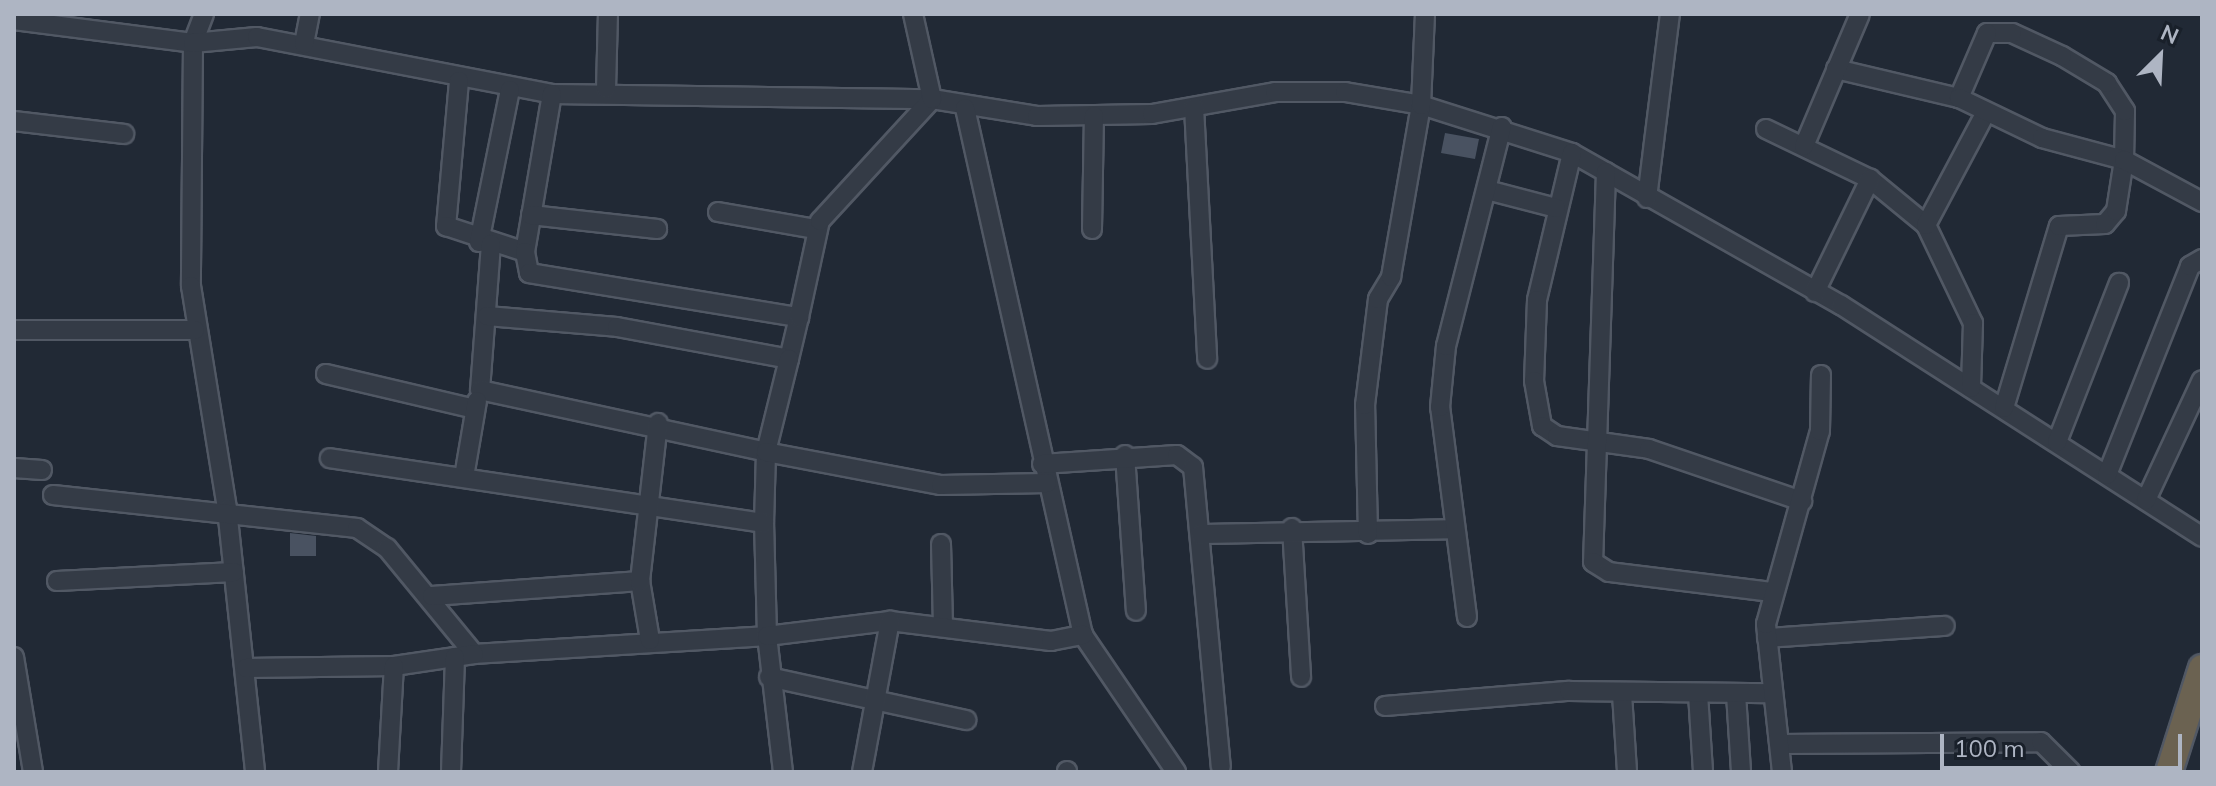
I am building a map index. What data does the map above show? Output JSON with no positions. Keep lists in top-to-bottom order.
{
  "scale_bar": "100 m",
  "north": "top right"
}
